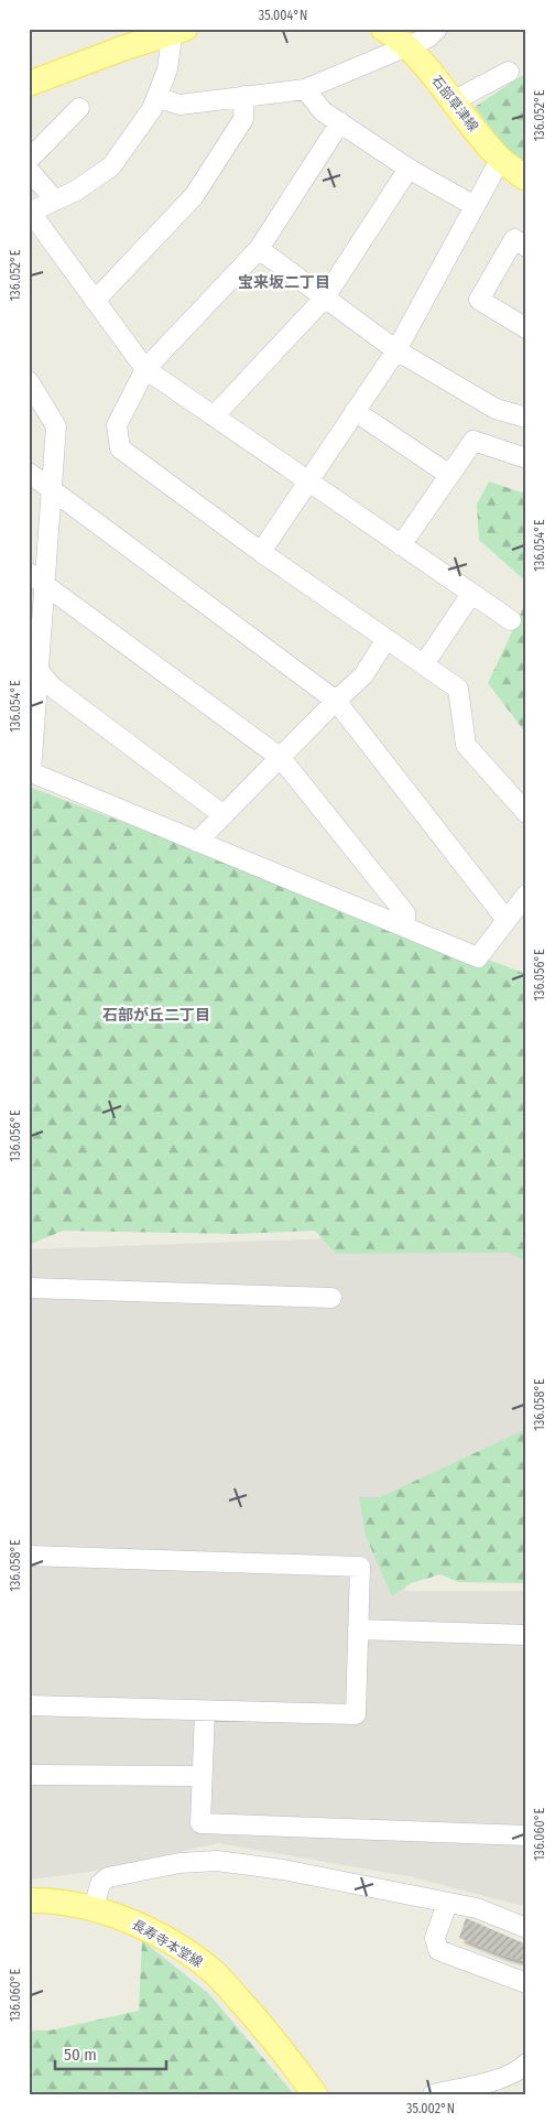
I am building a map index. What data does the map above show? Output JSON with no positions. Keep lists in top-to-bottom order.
{
  "streets": {
    "main road": ["石部草津線", "長寿寺本堂線"]
  },
  "districts": ["宝来坂二丁目", "石部が丘二丁目"],
  "scale_bar": "50 m",
  "coordinates": [
    "35.004°N",
    "136.052°E",
    "136.054°E",
    "136.056°E",
    "136.058°E",
    "136.060°E",
    "35.002°N"
  ]
}
